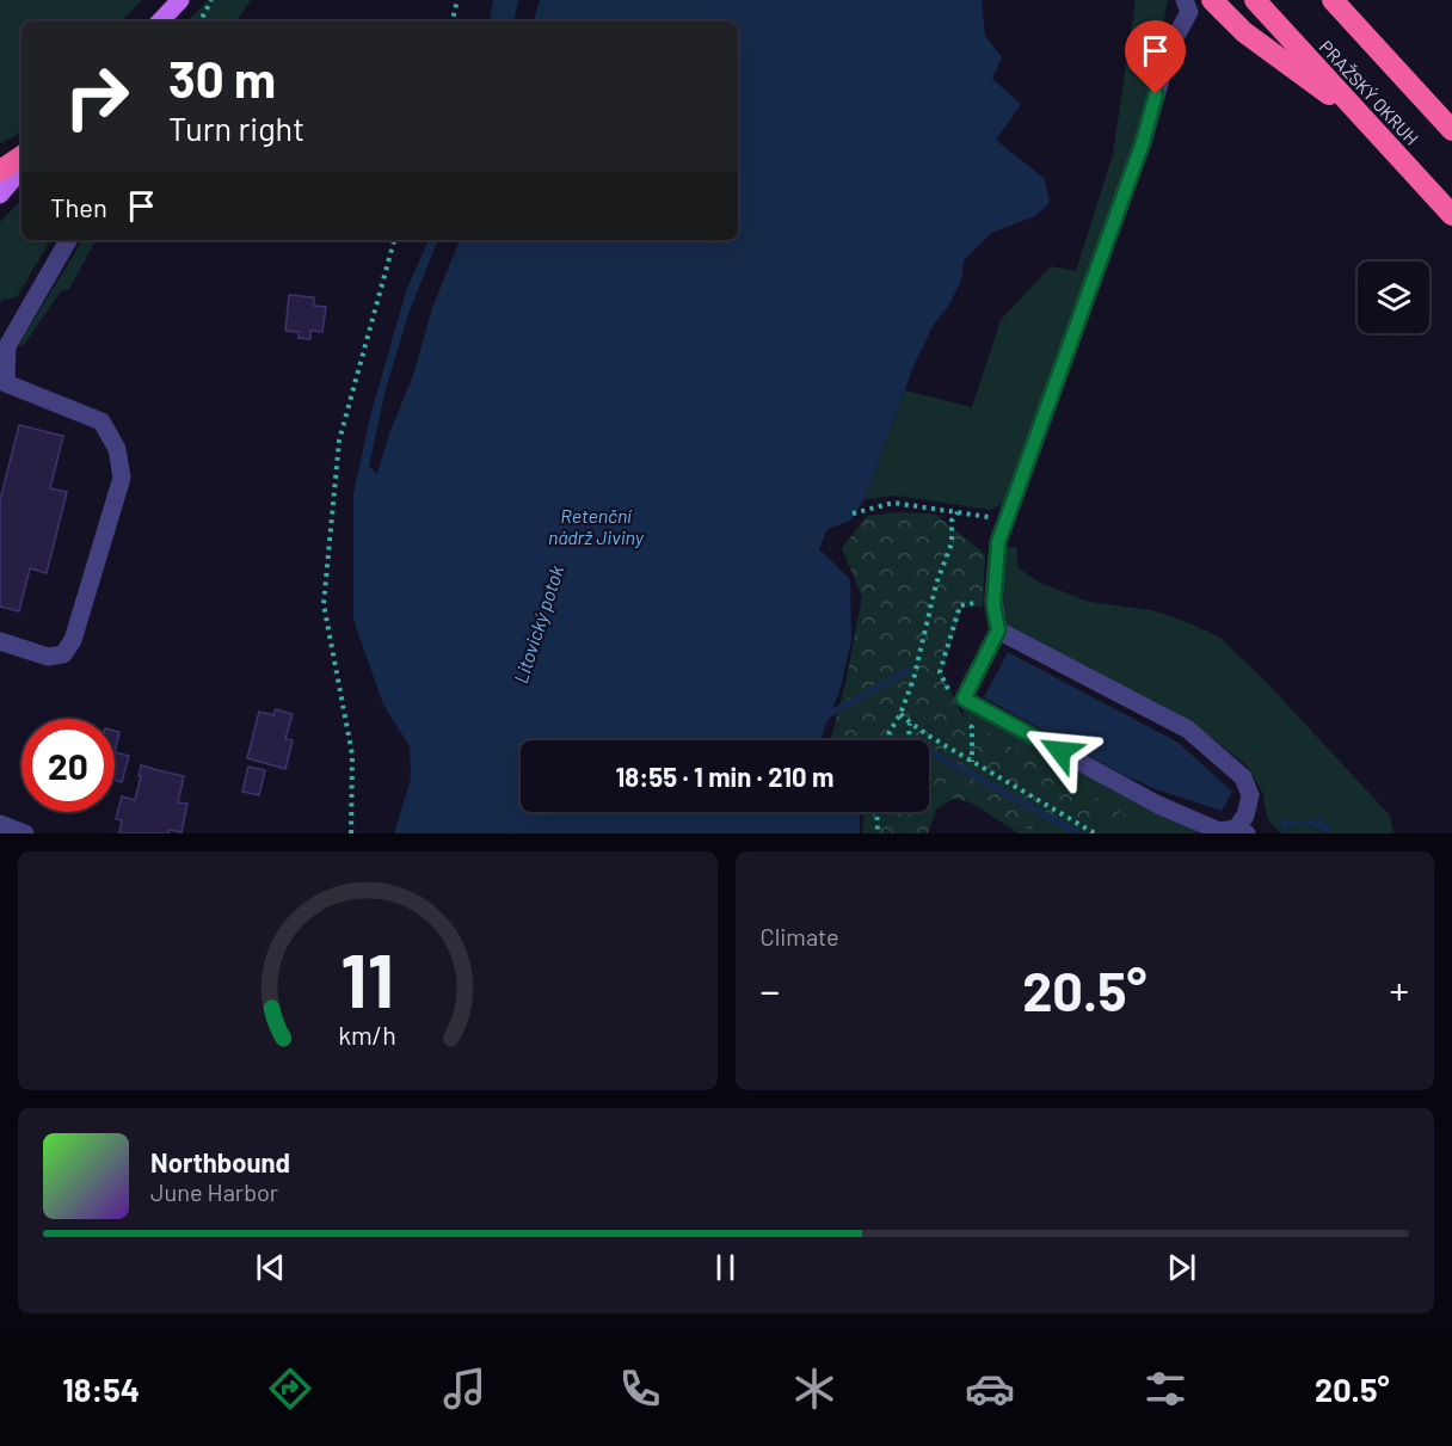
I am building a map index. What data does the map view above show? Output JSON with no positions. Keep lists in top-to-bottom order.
{
  "streets": {
    "highway": ["PRAŽSKÝ OKRUH"]
  },
  "water": ["Retenční nádrž Jiviny", "Litovický potok"],
  "page": {
    "turn": ["30 m", "Turn right"],
    "then": "Then",
    "limit": "20",
    "trip": "18:55 · 1 min · 210 m",
    "tile": "Climate",
    "heat": ["−", "20.5°", "+"],
    "song": ["Northbound", "June Harbor"],
    "tabs": ["18:54", "20.5°"],
    "gauge": ["11", "km/h"]
  }
}
